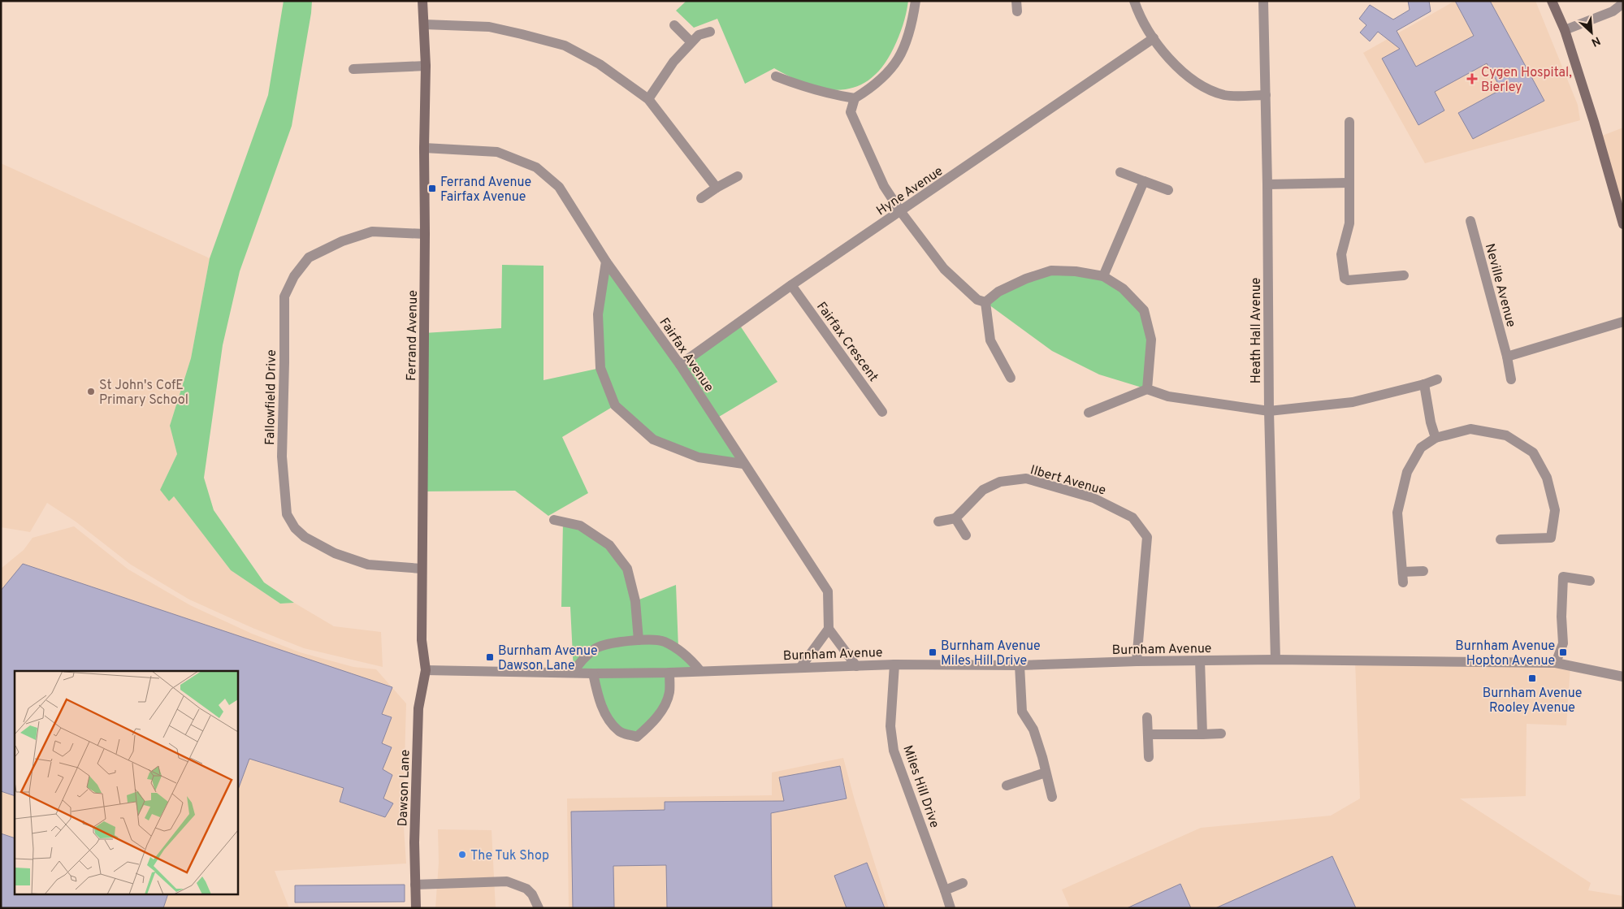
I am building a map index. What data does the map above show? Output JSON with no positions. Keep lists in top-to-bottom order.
{
  "streets": {
    "street": [
      "Hyne Avenue",
      "Neville Avenue",
      "Heath Hall Avenue",
      "Ferrand Avenue",
      "Fairfax Crescent",
      "Fairfax Avenue",
      "Fallowfield Drive",
      "Ilbert Avenue",
      "Burnham Avenue",
      "Miles Hill Drive",
      "Dawson Lane"
    ]
  },
  "crossings": [
    ["Hyne Avenue", "Fairfax Crescent"],
    ["Hyne Avenue", "Fairfax Avenue"],
    ["Heath Hall Avenue", "Burnham Avenue"],
    ["Ferrand Avenue", "Fairfax Avenue"],
    ["Ferrand Avenue", "Fallowfield Drive"],
    ["Ferrand Avenue", "Burnham Avenue"],
    ["Ferrand Avenue", "Dawson Lane"],
    ["Ilbert Avenue", "Burnham Avenue"],
    ["Burnham Avenue", "Miles Hill Drive"],
    ["Burnham Avenue", "Dawson Lane"]
  ],
  "places": {
    "health": ["Cygen Hospital, Bierley"],
    "transit": [
      "Ferrand Avenue Fairfax Avenue",
      "Burnham Avenue Miles Hill Drive",
      "Burnham Avenue Hopton Avenue",
      "Burnham Avenue Dawson Lane",
      "Burnham Avenue Rooley Avenue"
    ],
    "other": ["St John's CofE Primary School", "The Tuk Shop"]
  },
  "north": "bottom right"
}
